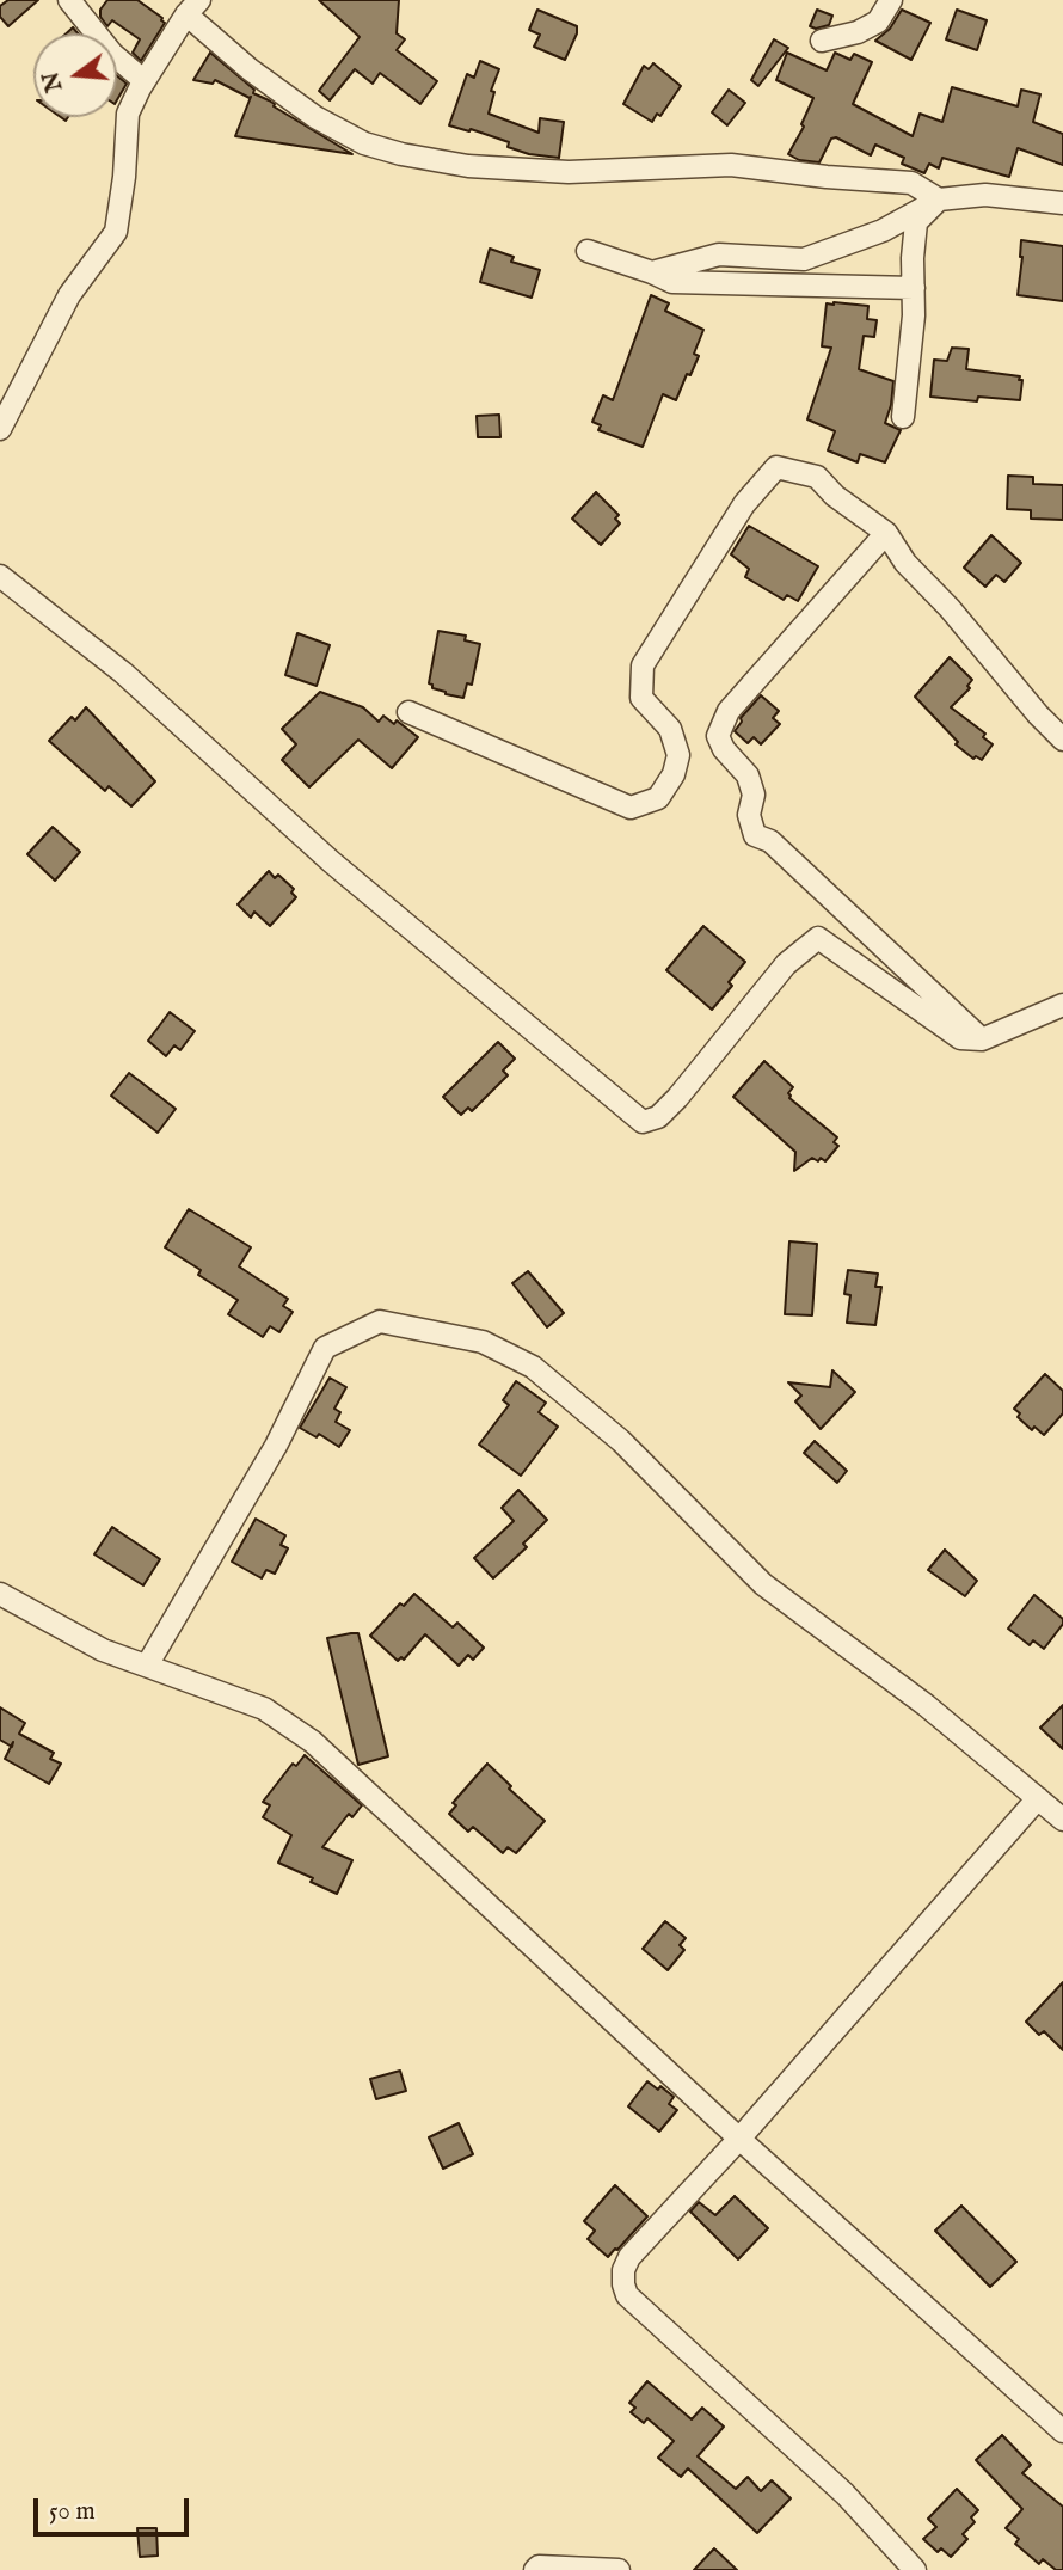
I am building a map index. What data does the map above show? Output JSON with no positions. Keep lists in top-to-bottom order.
{
  "scale_bar": "50 m",
  "north": "left"
}
